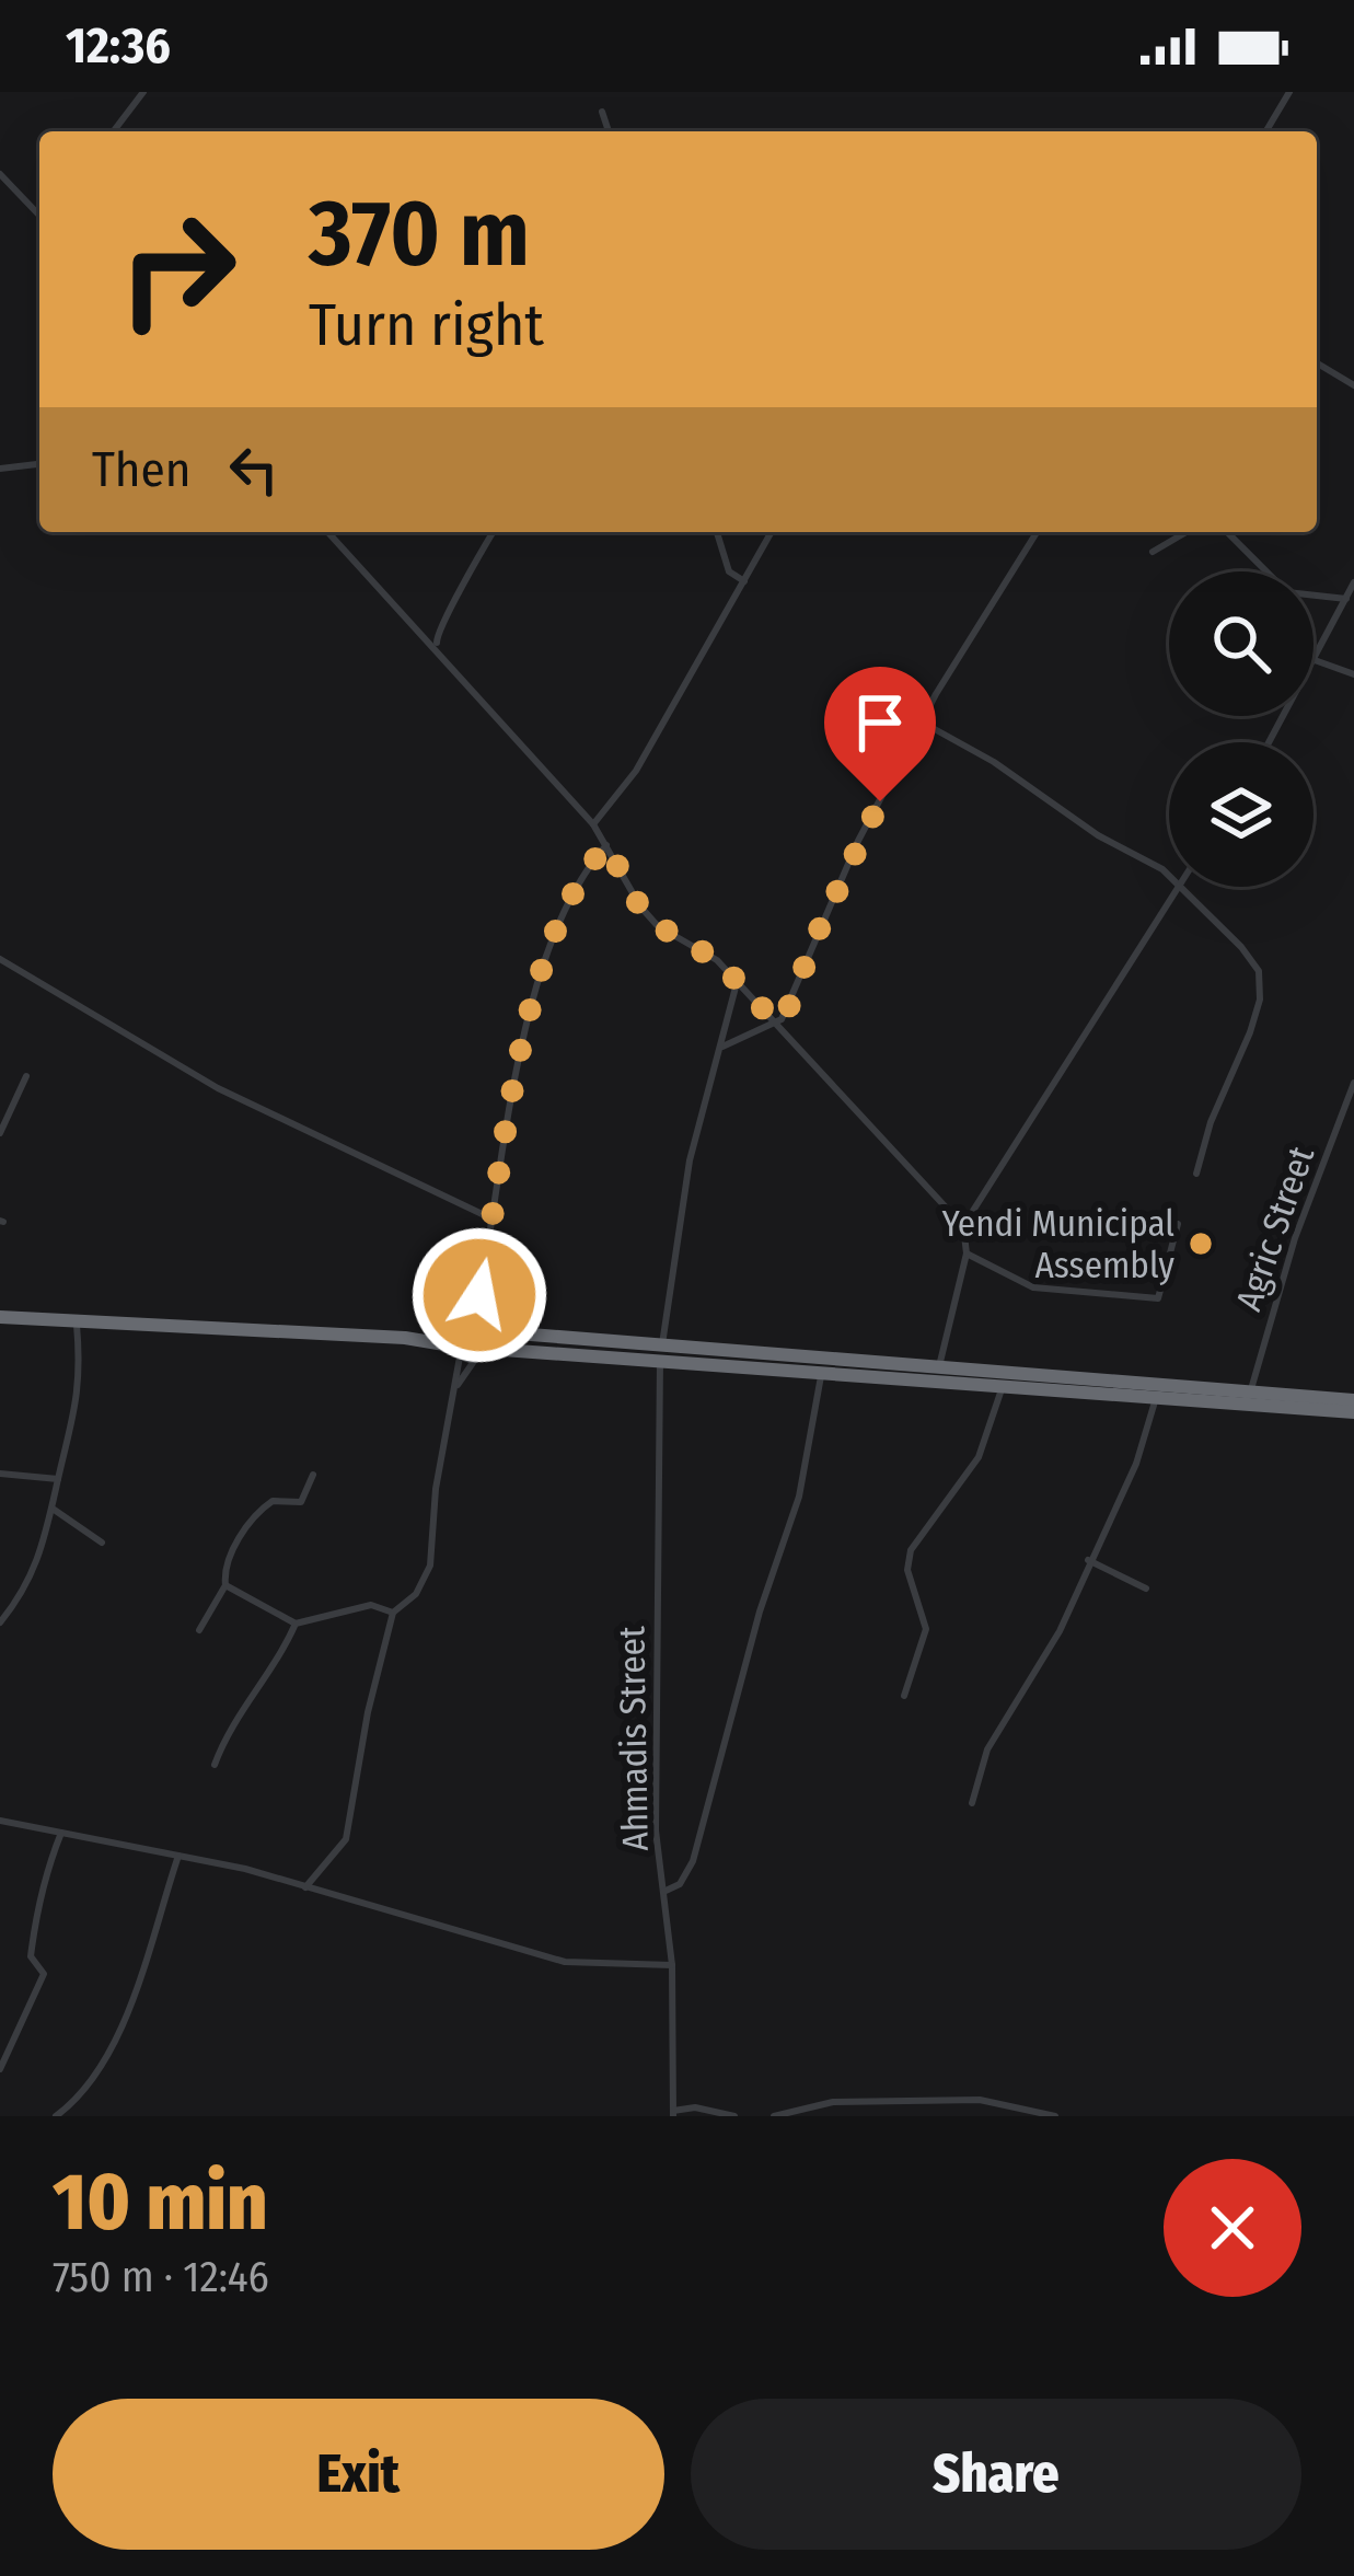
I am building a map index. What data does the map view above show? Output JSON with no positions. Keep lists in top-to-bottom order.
{
  "streets": {
    "street": ["Agric Street", "Ahmadis Street"]
  },
  "places": ["Yendi Municipal Assembly"],
  "page": {
    "status": "12:36",
    "turn": ["370 m", "Turn right"],
    "then": "Then",
    "heading": ["10 min", "750 m · 12:46"],
    "buttons": ["Exit", "Share"]
  }
}
